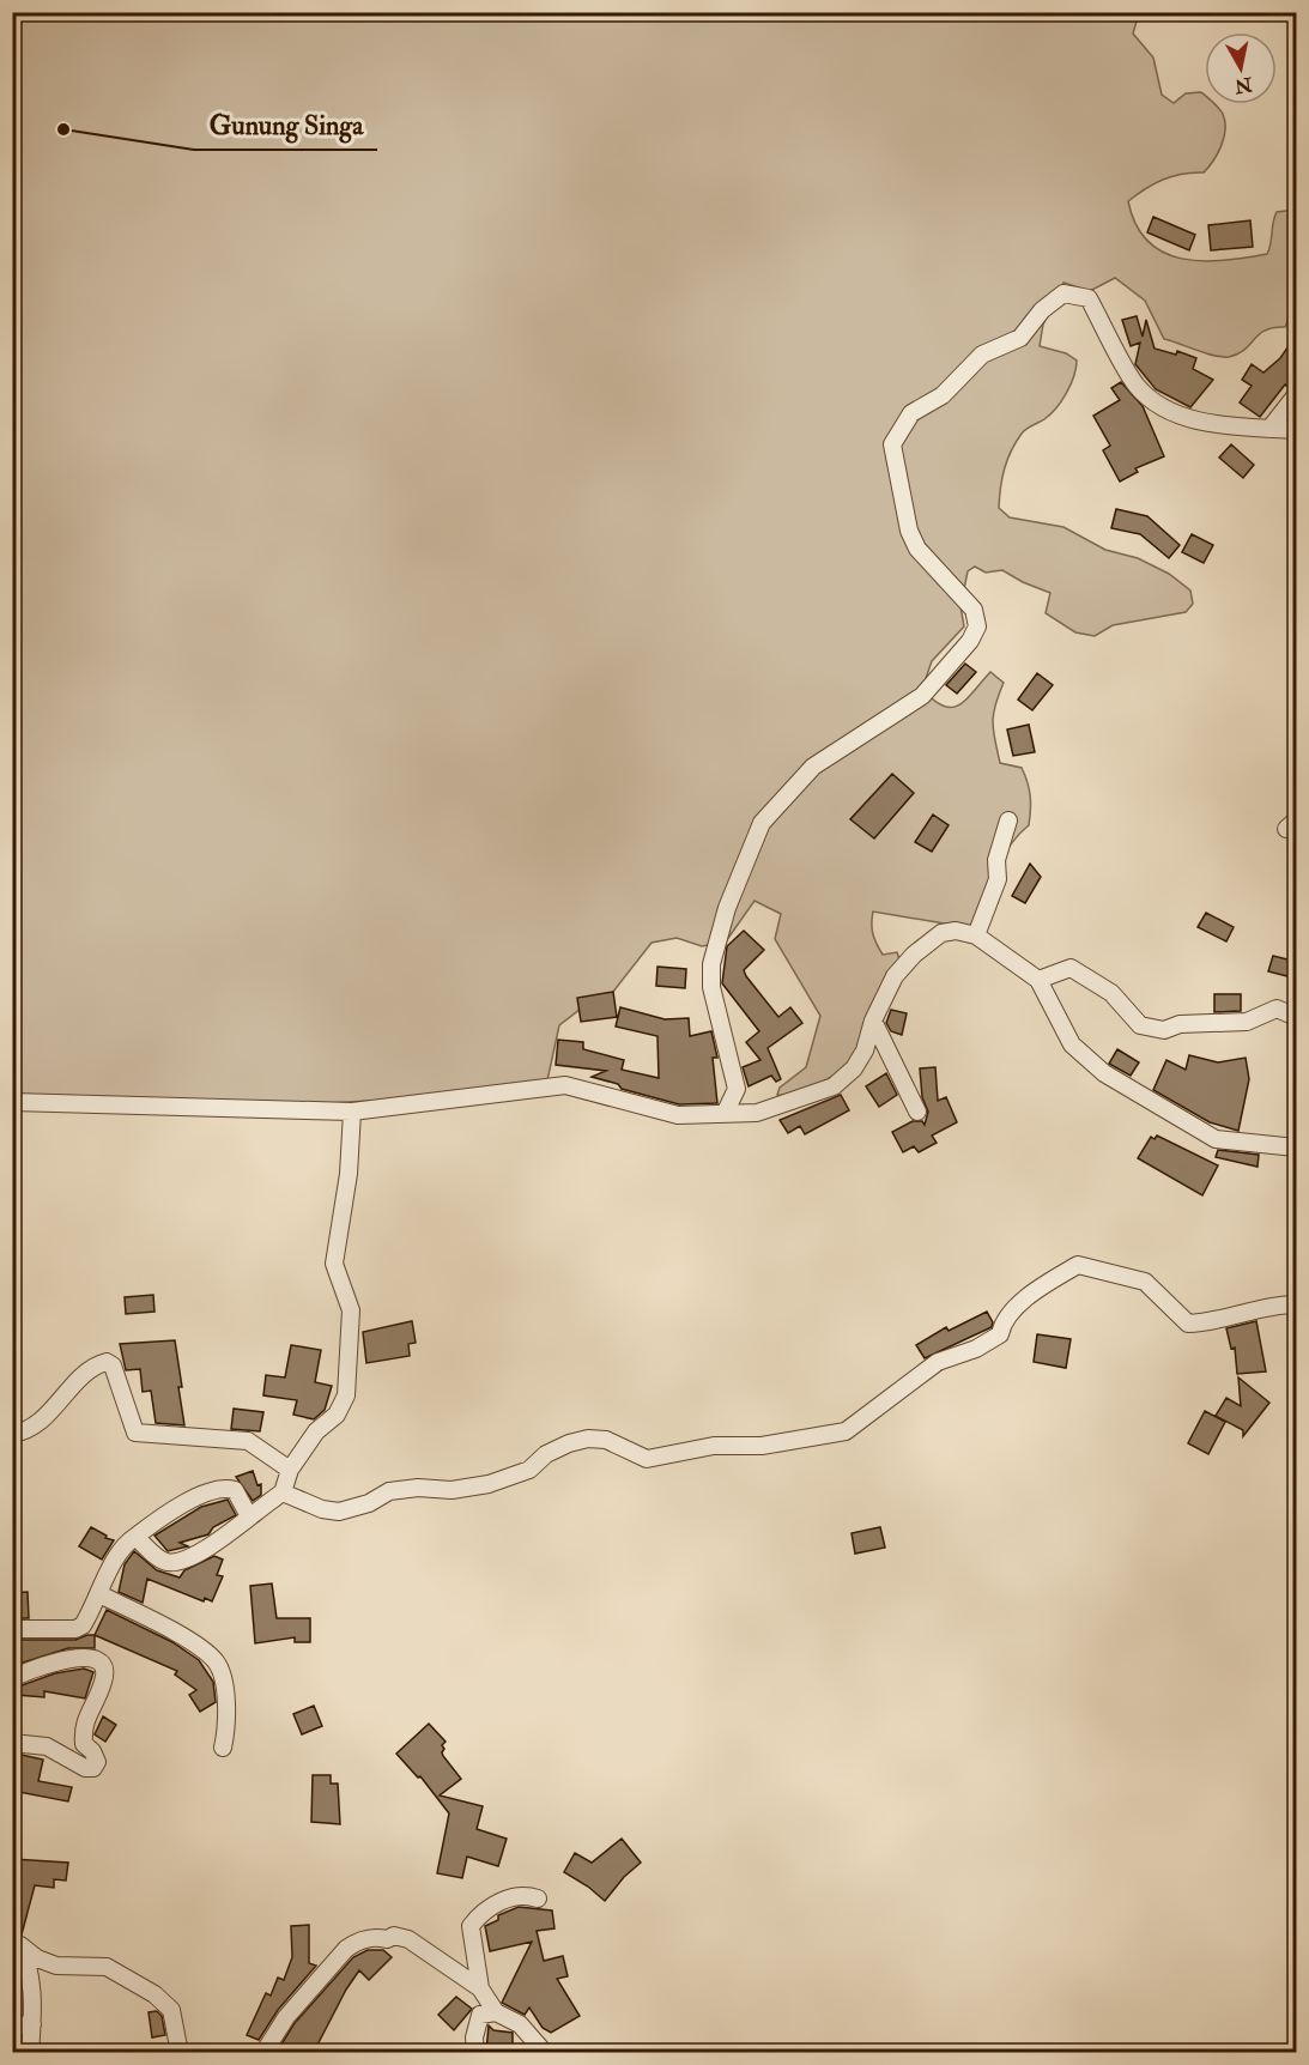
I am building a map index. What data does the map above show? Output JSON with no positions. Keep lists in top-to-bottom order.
{
  "places": ["Gunung Singa"],
  "north": "bottom"
}
